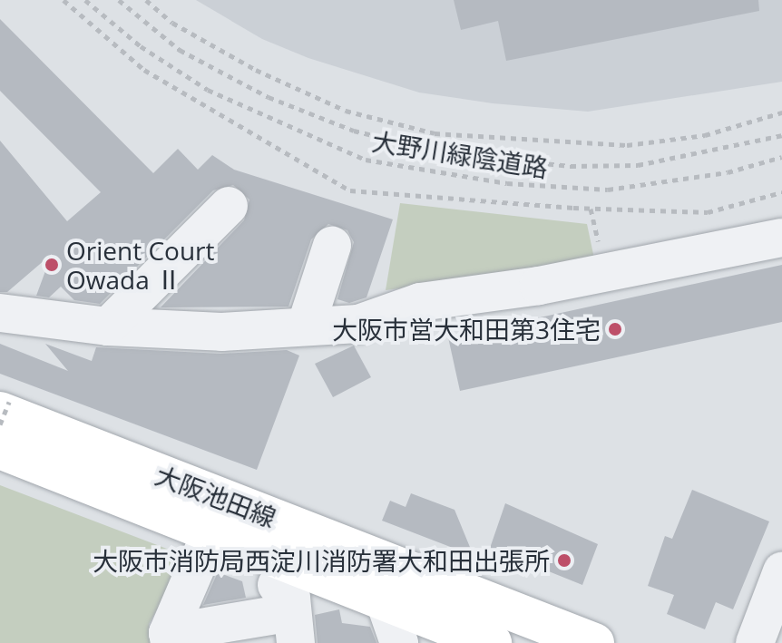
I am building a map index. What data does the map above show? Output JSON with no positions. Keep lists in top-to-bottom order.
{
  "streets": {
    "main road": ["大阪池田線"],
    "path": ["大野川緑陰道路"]
  },
  "places": ["Orient Court Owada Ⅱ", "大阪市営大和田第3住宅", "大阪市消防局西淀川消防署大和田出張所"]
}
